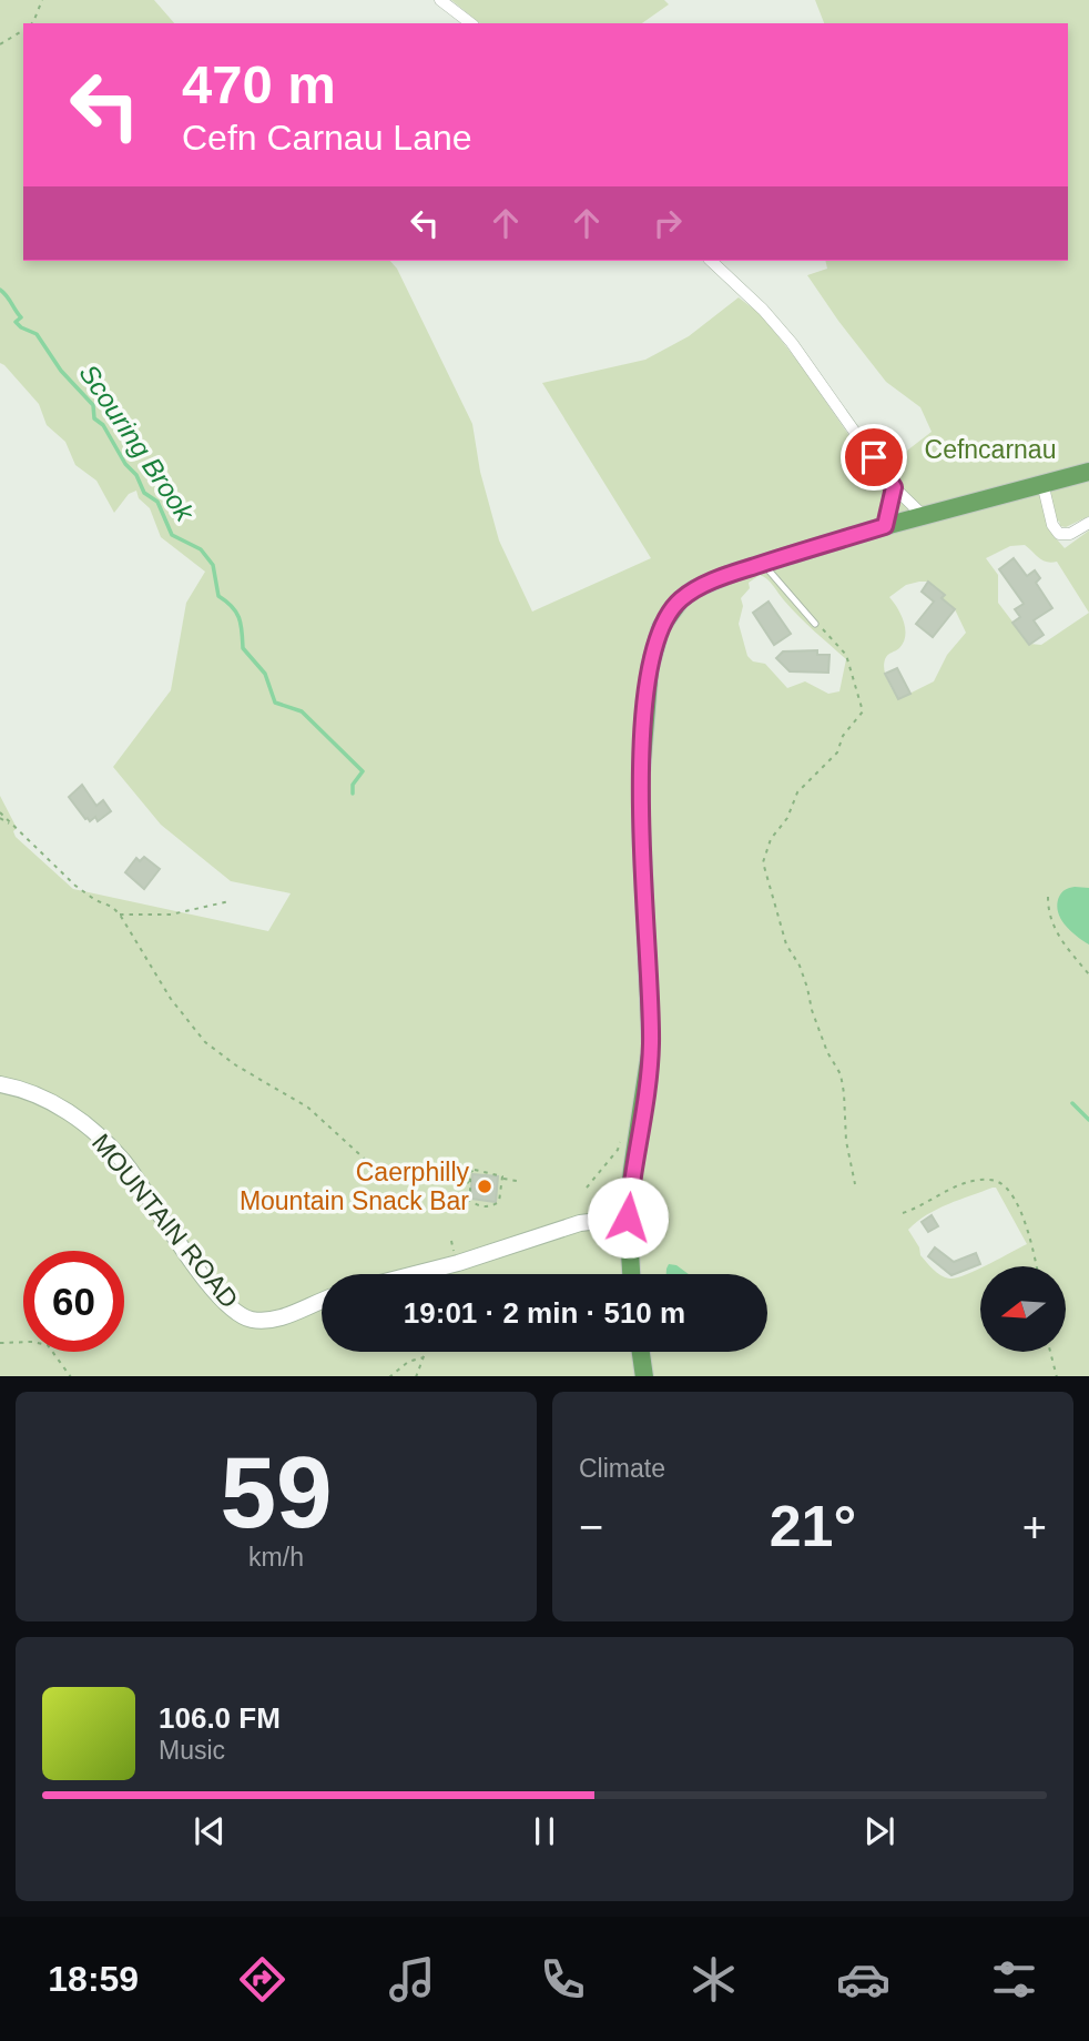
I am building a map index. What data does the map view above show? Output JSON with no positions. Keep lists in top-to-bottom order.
{
  "streets": {
    "main road": ["MOUNTAIN ROAD"]
  },
  "water": ["Scouring Brook"],
  "parks": ["Cefncarnau"],
  "places": ["Caerphilly Mountain Snack Bar"],
  "north": "left",
  "page": {
    "turn": ["470 m", "Cefn Carnau Lane"],
    "limit": "60",
    "trip": "19:01 · 2 min · 510 m",
    "tile": [
      ["59", "km/h"],
      "Climate"
    ],
    "heat": ["−", "21°", "+"],
    "song": ["106.0 FM", "Music"],
    "tabs": "18:59"
  }
}
